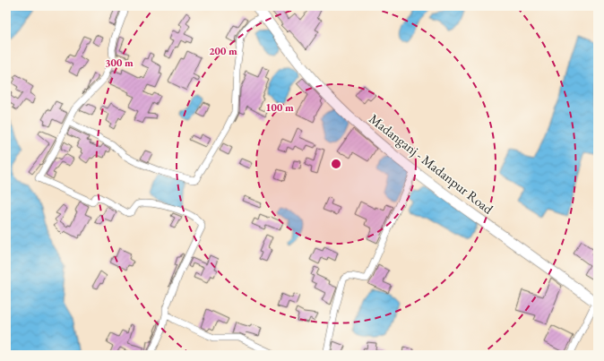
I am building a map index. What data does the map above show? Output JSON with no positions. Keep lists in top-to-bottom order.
{
  "streets": {
    "main road": ["Madanganj - Madanpur Road"]
  },
  "rings": ["200 m", "300 m", "100 m"]
}
